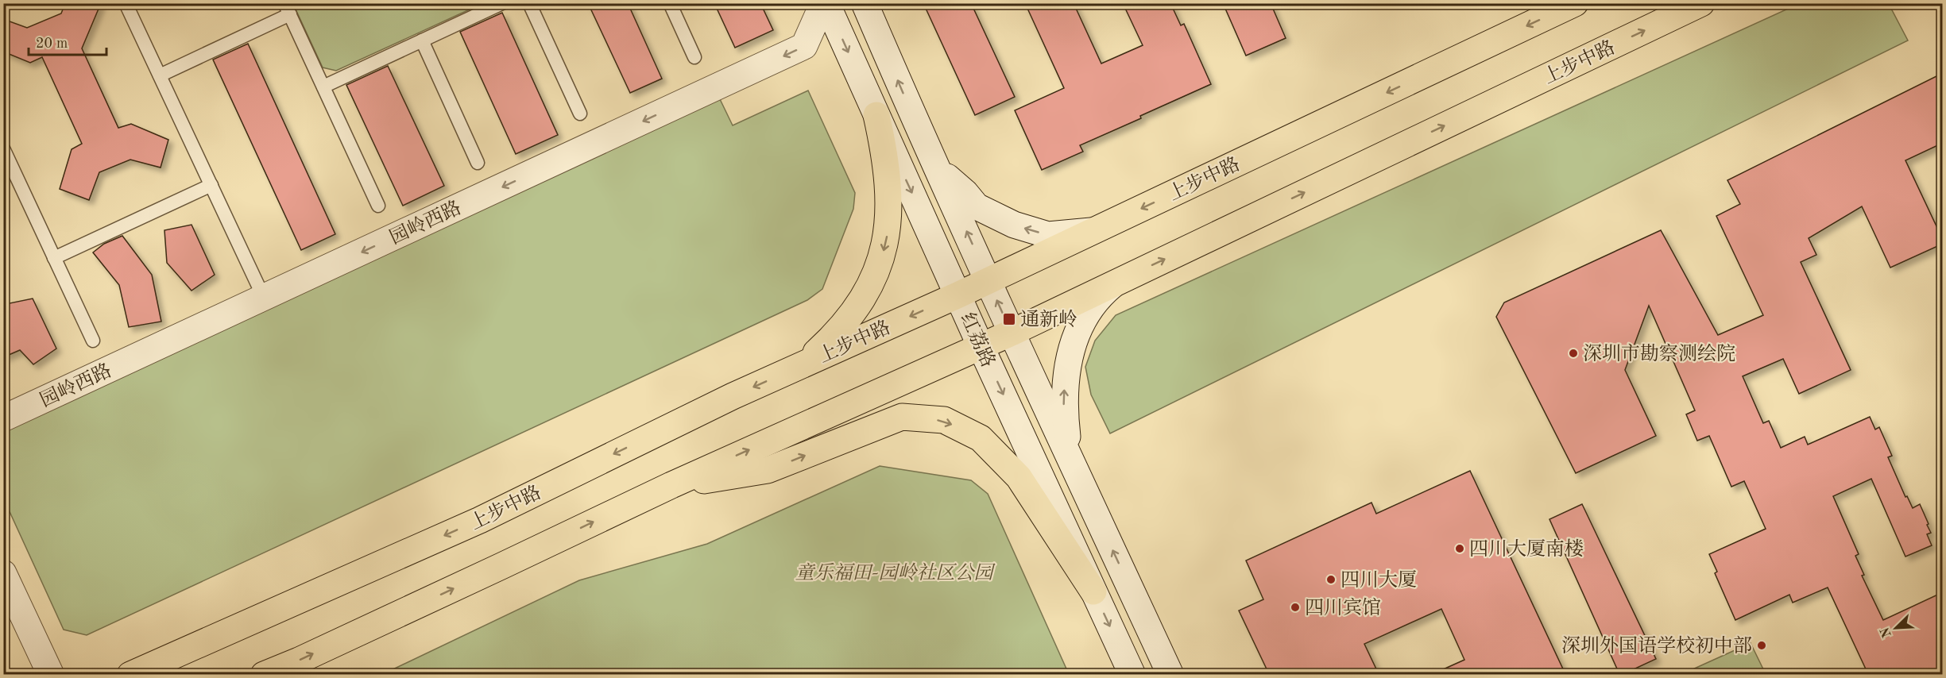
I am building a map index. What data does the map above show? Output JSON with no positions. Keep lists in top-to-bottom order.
{
  "streets": {
    "main road": ["上步中路", "园岭西路", "红荔路"]
  },
  "crossings": [
    ["上步中路", "红荔路"],
    ["园岭西路", "红荔路"]
  ],
  "one_way": ["园岭西路"],
  "parks": ["童乐福田-园岭社区公园"],
  "places": {
    "transit": ["通新岭"],
    "other": [
      "深圳市勘察测绘院",
      "四川大厦南楼",
      "四川大厦",
      "四川宾馆",
      "深圳外国语学校初中部"
    ]
  },
  "scale_bar": "20 m",
  "north": "bottom left"
}
